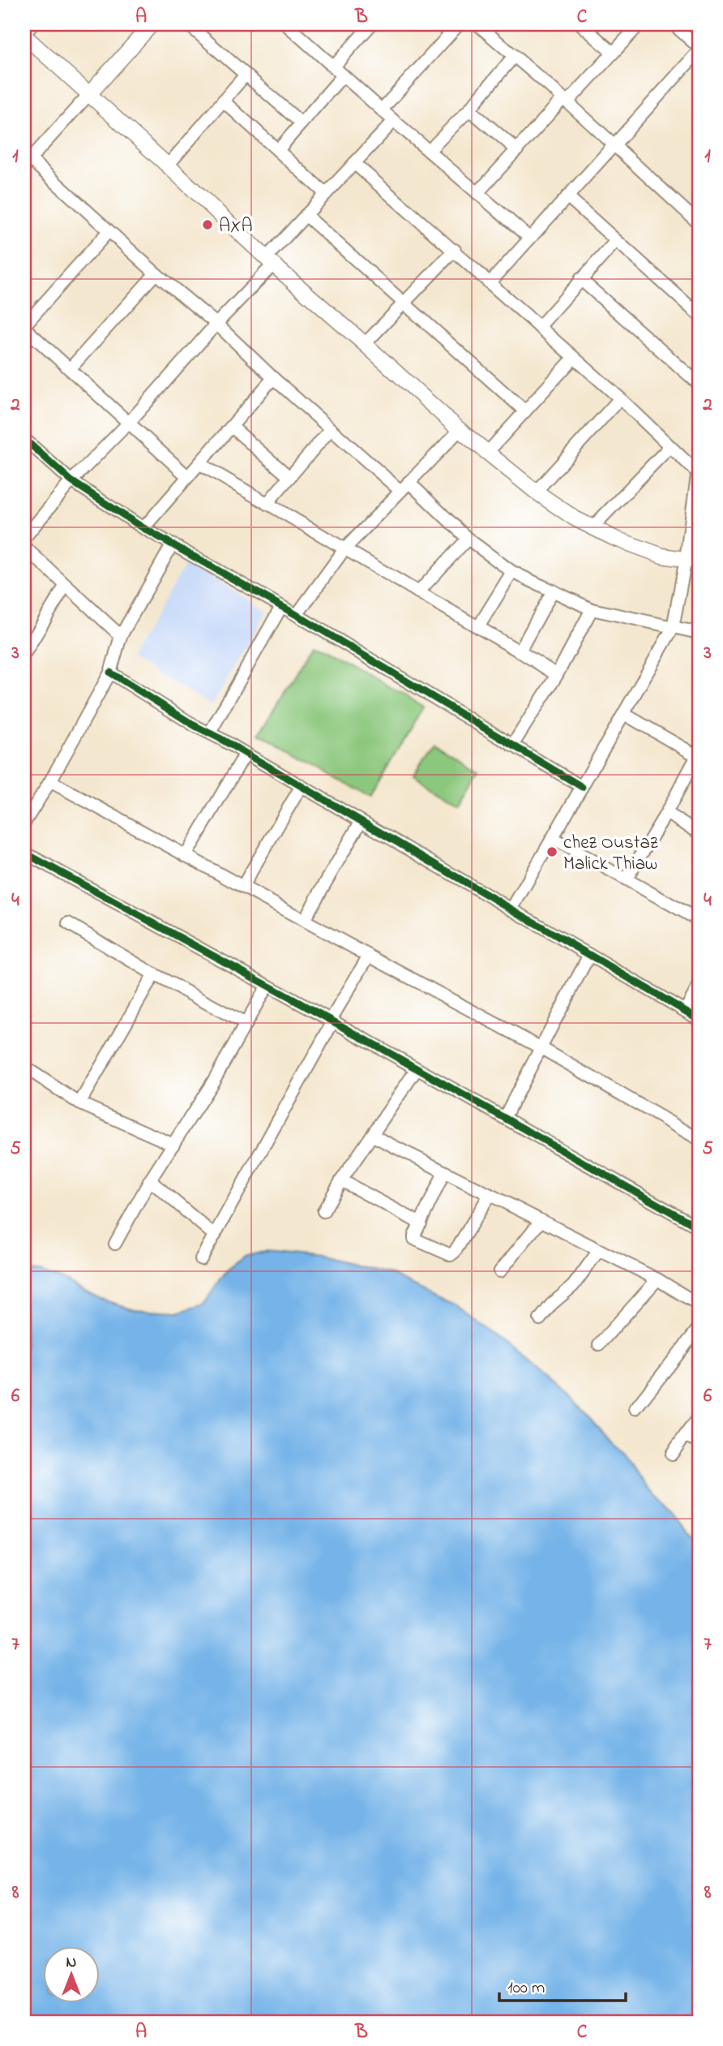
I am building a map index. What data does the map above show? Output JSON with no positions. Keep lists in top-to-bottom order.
{
  "places": ["AXA", "chez Oustaz Malick Thiaw"],
  "scale_bar": "100 m",
  "north": "top",
  "grid": {
    "columns": ["A", "B", "C"],
    "rows": [
      "1",
      "2",
      "3",
      "4",
      "5",
      "6",
      "7",
      "8"
    ]
  }
}
